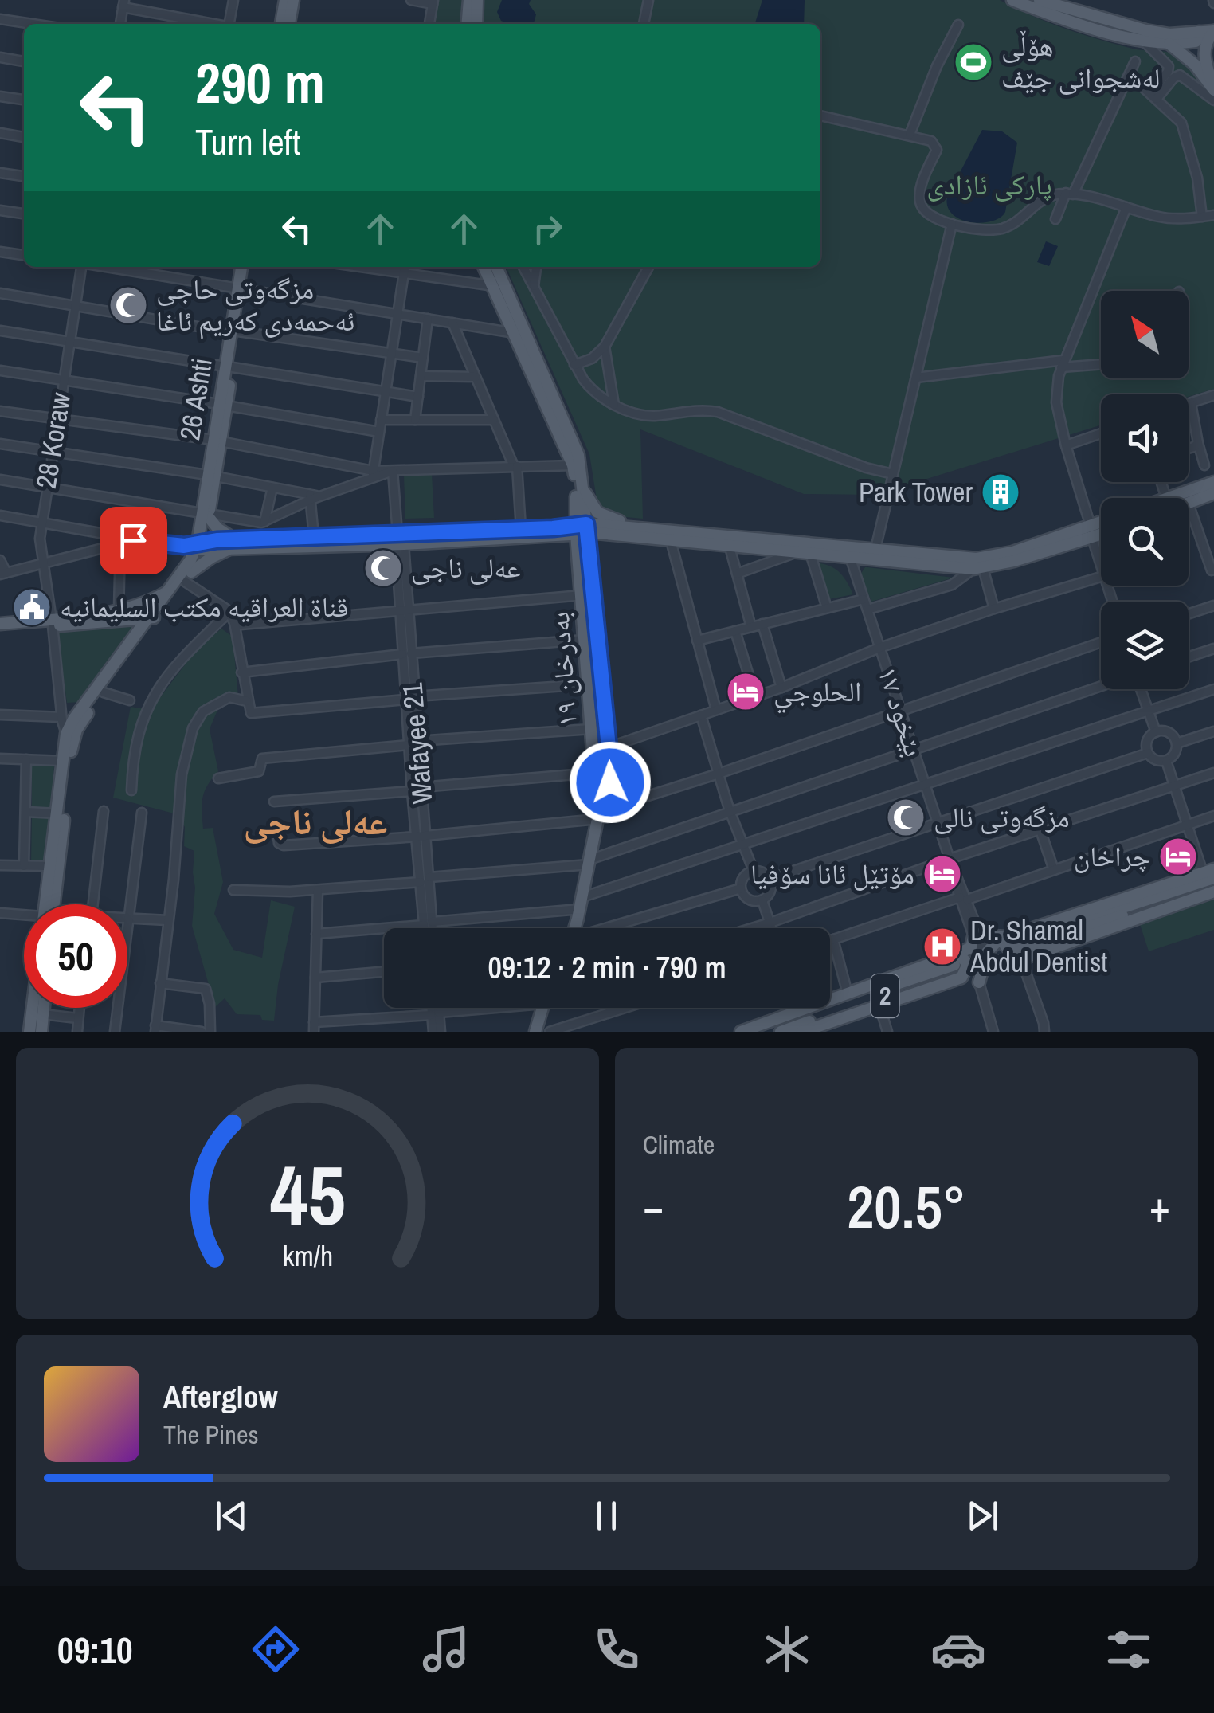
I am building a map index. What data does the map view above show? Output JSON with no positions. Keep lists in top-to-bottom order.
{
  "streets": {
    "main road": ["26 Ashti", "بەدرخان ١٩", "2"],
    "street": ["28 Koraw", "بێخود ١٧", "Wafayee 21"]
  },
  "districts": ["عەلی ناجی"],
  "parks": ["پارکی ئازادی"],
  "places": {
    "sports": ["هۆڵی لەشجوانی جێف"],
    "mosque": ["مزگەوتی حاجی ئەحمەدی کەریم ئاغا", "عەلی ناجی", "مزگەوتی نالی"],
    "building": ["Park Tower"],
    "public building": ["قناة العراقيه مكتب السليمانيه"],
    "hotel": ["الحلوجي", "چراخان", "مۆتێل ئانا سۆفیا"],
    "hospital": ["Dr. Shamal Abdul Dentist"]
  },
  "north": "top left",
  "page": {
    "turn": ["290 m", "Turn left"],
    "limit": "50",
    "trip": "09:12 · 2 min · 790 m",
    "tile": "Climate",
    "heat": ["−", "20.5°", "+"],
    "song": ["Afterglow", "The Pines"],
    "tabs": "09:10",
    "gauge": ["45", "km/h"]
  }
}
